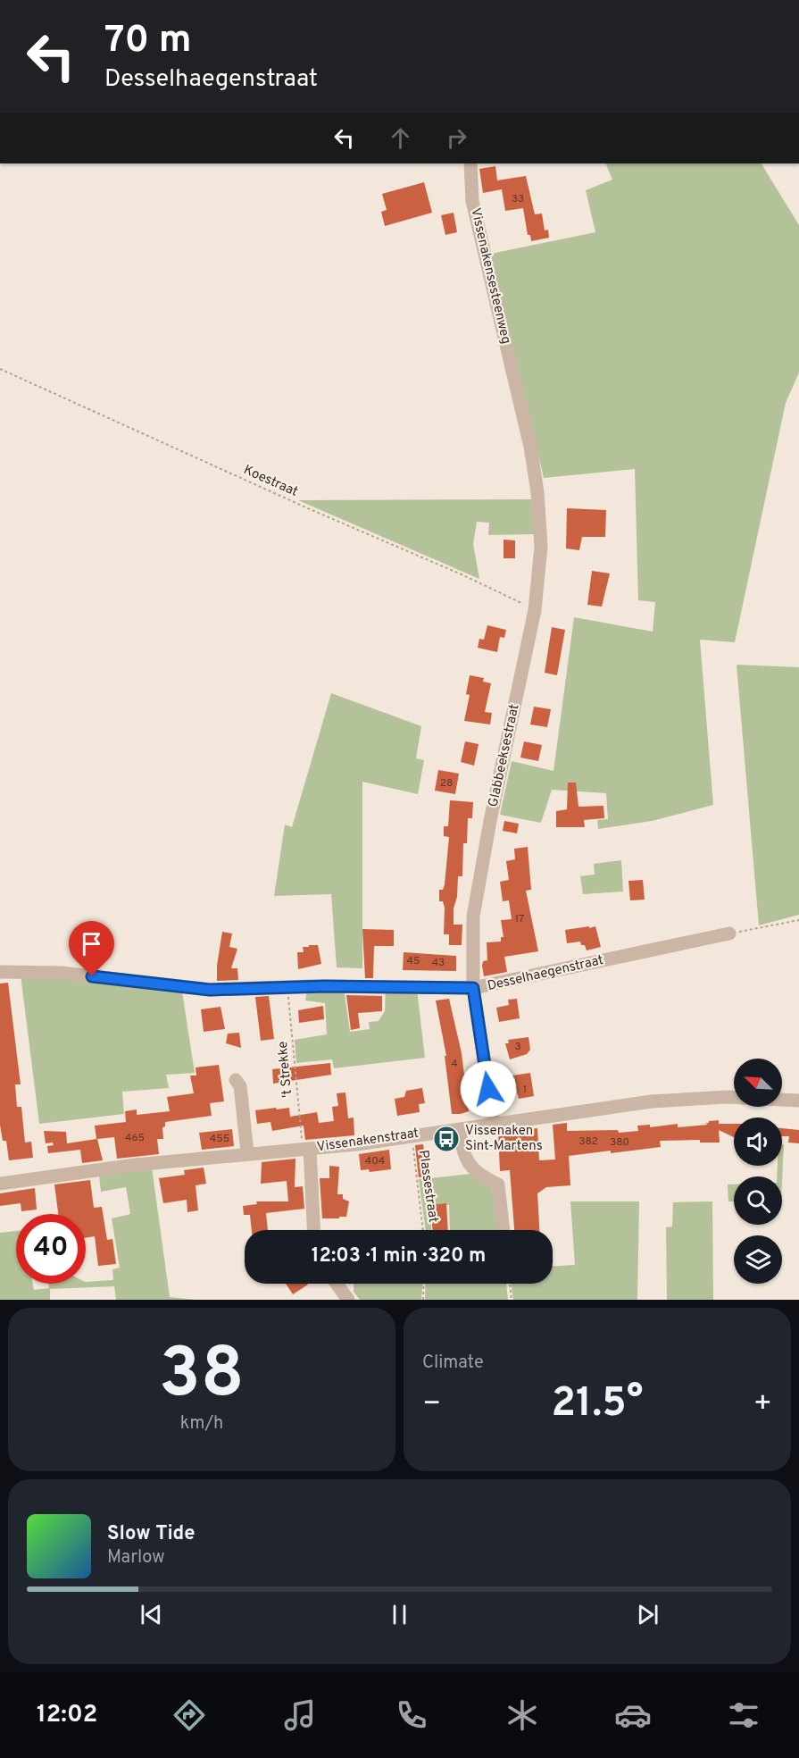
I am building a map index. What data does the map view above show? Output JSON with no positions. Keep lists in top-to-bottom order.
{
  "streets": {
    "street": [
      "Vissenakensesteenweg",
      "Glabbeeksestraat",
      "Desselhaegenstraat",
      "Vissenakenstraat"
    ],
    "path": ["Koestraat", "'t Strekke", "Plassestraat"]
  },
  "crossings": [
    ["Vissenakensesteenweg", "Glabbeeksestraat"],
    ["Koestraat", "Glabbeeksestraat"],
    ["Glabbeeksestraat", "Desselhaegenstraat"],
    ["Glabbeeksestraat", "Vissenakenstraat"],
    ["Desselhaegenstraat", "'t Strekke"],
    ["'t Strekke", "Vissenakenstraat"],
    ["Vissenakenstraat", "Plassestraat"]
  ],
  "places": {
    "bus stop": ["Vissenaken Sint-Martens"]
  },
  "house_numbers": [
    "33",
    "28",
    "17",
    "45",
    "43",
    "3",
    "4",
    "1",
    "465",
    "455",
    "382",
    "380",
    "404"
  ],
  "north": "top left",
  "page": {
    "turn": ["70 m", "Desselhaegenstraat"],
    "limit": "40",
    "trip": "12:03 · 1 min · 320 m",
    "tile": [
      ["38", "km/h"],
      "Climate"
    ],
    "heat": ["−", "21.5°", "+"],
    "song": ["Slow Tide", "Marlow"],
    "tabs": "12:02"
  }
}
